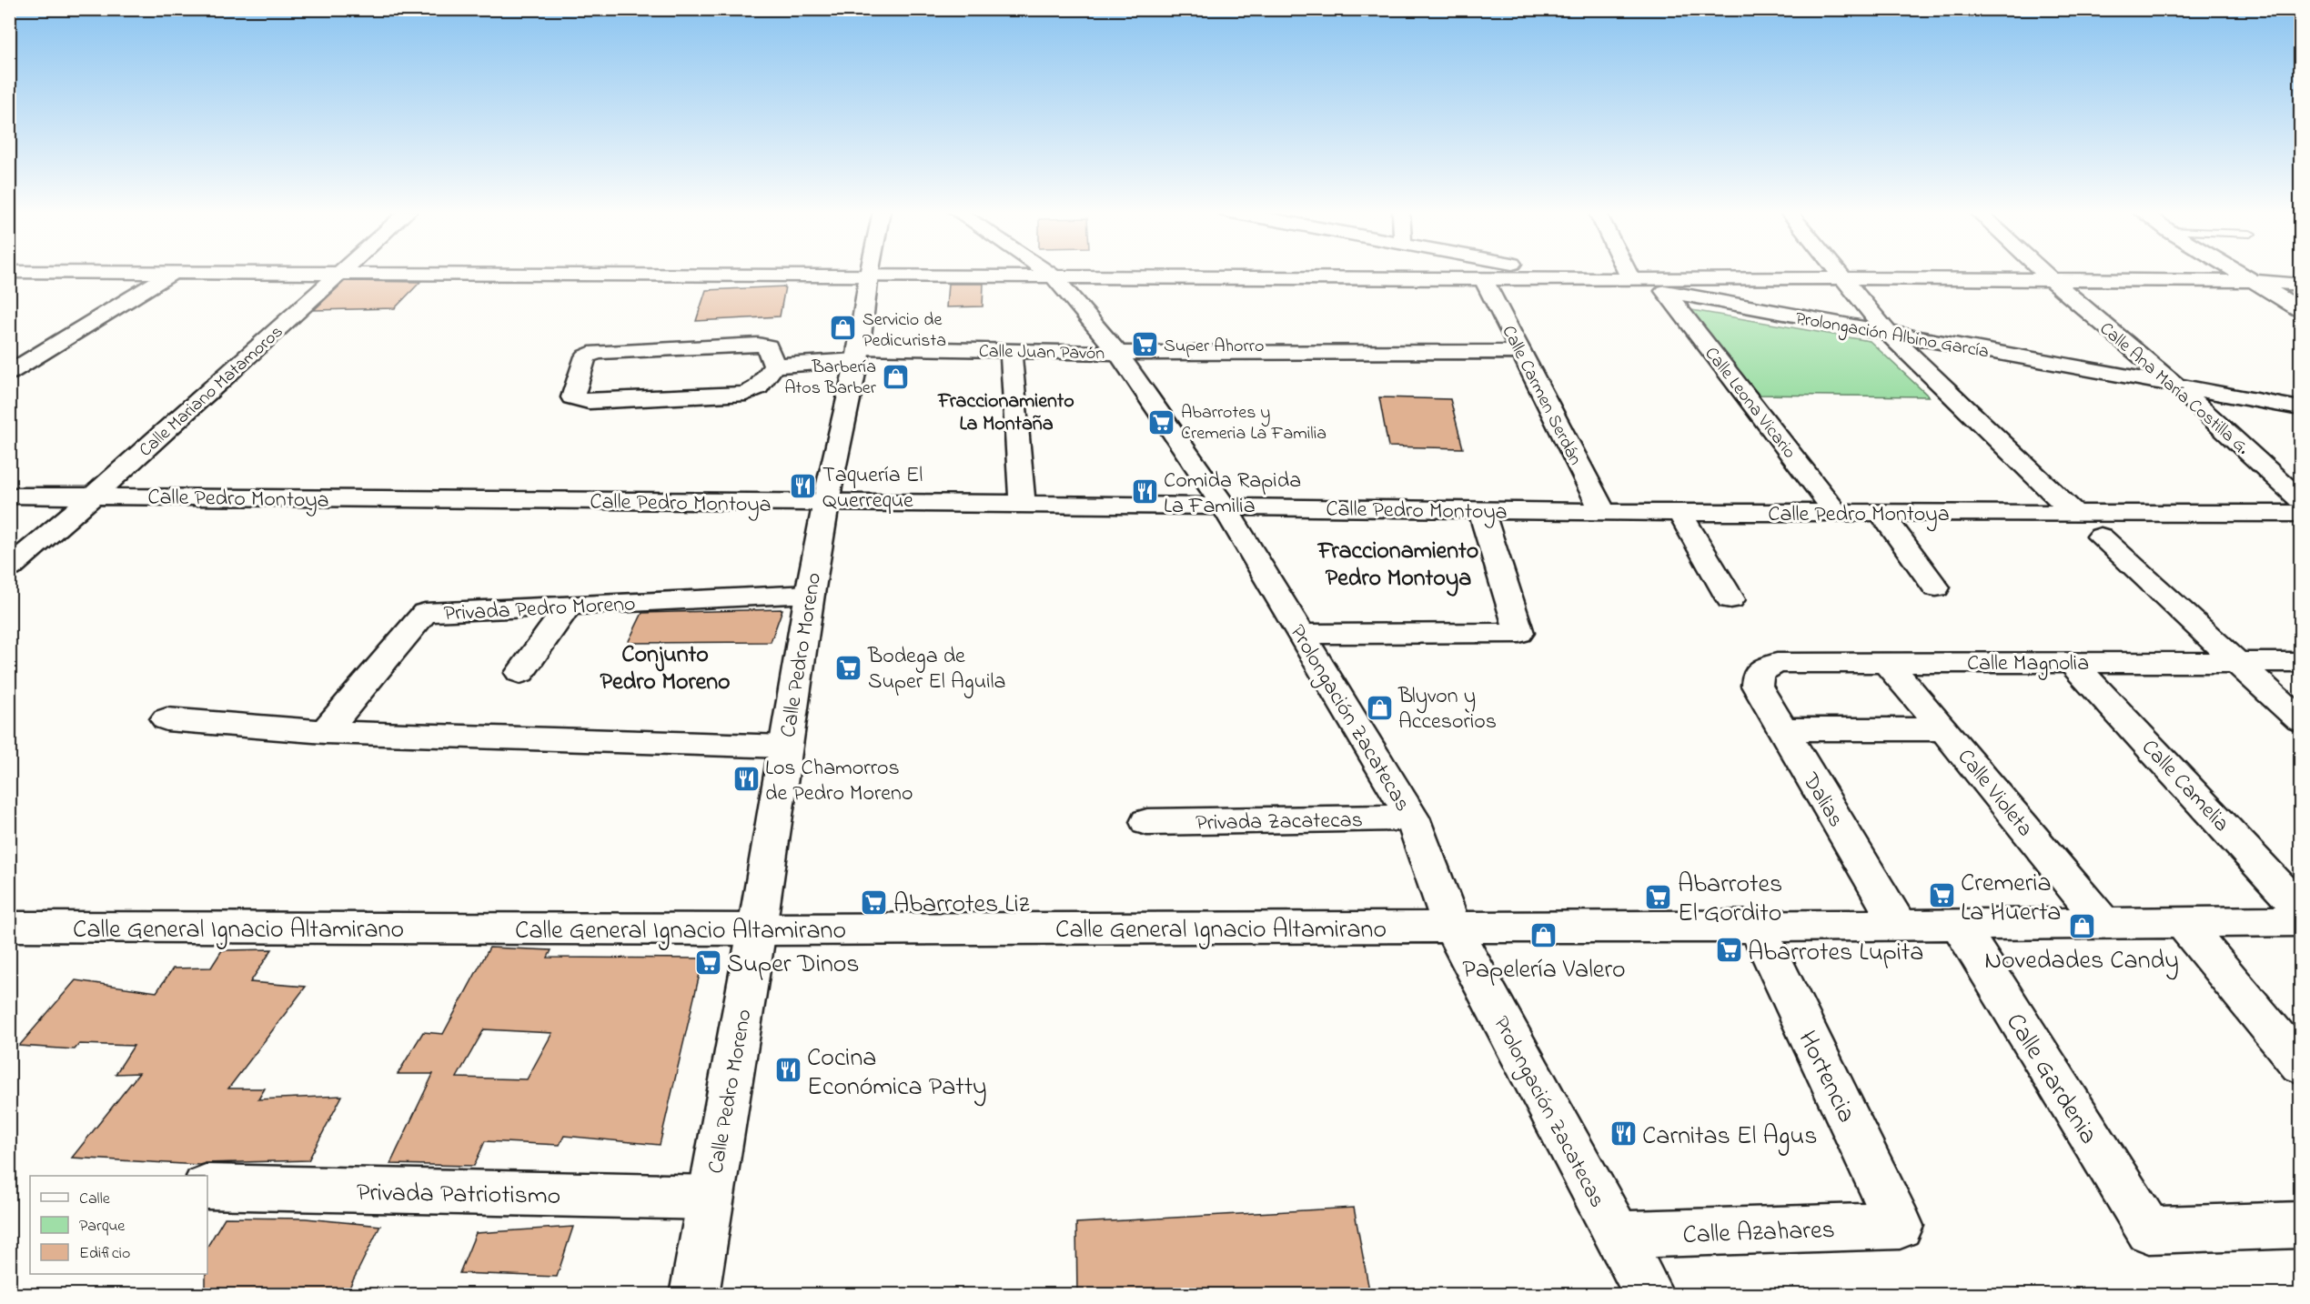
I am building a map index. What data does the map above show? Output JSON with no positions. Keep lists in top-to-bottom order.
{
  "streets": {
    "street": [
      "Prolongación Albino García",
      "Calle Juan Pavón",
      "Calle Ana María Costilla G.",
      "Calle Mariano Matamoros",
      "Calle Carmen Serdán",
      "Calle Leona Vicario",
      "Calle Pedro Montoya",
      "Privada Pedro Moreno",
      "Calle Pedro Moreno",
      "Calle Magnolia",
      "Prolongación Zacatecas",
      "Calle Camelia",
      "Calle Violeta",
      "Dalias",
      "Privada Zacatecas",
      "Calle General Ignacio Altamirano",
      "Hortencia",
      "Calle Gardenia",
      "Privada Patriotismo",
      "Calle Azahares"
    ]
  },
  "crossings": [
    ["Prolongación Albino García", "Calle Ana María Costilla G."],
    ["Prolongación Albino García", "Calle Leona Vicario"],
    ["Calle Juan Pavón", "Calle Carmen Serdán"],
    ["Calle Juan Pavón", "Calle Pedro Moreno"],
    ["Calle Juan Pavón", "Prolongación Zacatecas"],
    ["Calle Mariano Matamoros", "Calle Pedro Montoya"],
    ["Calle Carmen Serdán", "Calle Pedro Montoya"],
    ["Calle Leona Vicario", "Calle Pedro Montoya"],
    ["Calle Pedro Montoya", "Calle Pedro Moreno"],
    ["Calle Pedro Montoya", "Prolongación Zacatecas"],
    ["Privada Pedro Moreno", "Calle Pedro Moreno"],
    ["Calle Pedro Moreno", "Calle General Ignacio Altamirano"],
    ["Calle Pedro Moreno", "Privada Patriotismo"],
    ["Calle Magnolia", "Calle Camelia"],
    ["Calle Magnolia", "Calle Violeta"],
    ["Calle Magnolia", "Dalias"],
    ["Prolongación Zacatecas", "Privada Zacatecas"],
    ["Prolongación Zacatecas", "Calle General Ignacio Altamirano"],
    ["Prolongación Zacatecas", "Calle Azahares"],
    ["Calle Violeta", "Calle General Ignacio Altamirano"],
    ["Dalias", "Calle General Ignacio Altamirano"],
    ["Calle General Ignacio Altamirano", "Hortencia"],
    ["Calle General Ignacio Altamirano", "Calle Gardenia"],
    ["Hortencia", "Calle Azahares"]
  ],
  "districts": ["Fraccionamiento La Montaña", "Fraccionamiento Pedro Montoya", "Conjunto Pedro Moreno"],
  "places": {
    "shop": [
      "Servicio de Pedicurista",
      "Barbería Atos Barber",
      "Blyvon y Accesorios",
      "Novedades Candy",
      "Papelería Valero"
    ],
    "supermarket": [
      "Super Ahorro",
      "Abarrotes y Cremeria La Familia",
      "Bodega de Super El Aguila",
      "Cremeria La Huerta",
      "Abarrotes El Gordito",
      "Abarrotes Liz",
      "Abarrotes Lupita",
      "Super Dinos"
    ],
    "restaurant": [
      "Taquería El Querreque",
      "Comida Rapida La Familia",
      "Los Chamorros de Pedro Moreno",
      "Cocina Económica Patty",
      "Carnitas El Agus"
    ]
  },
  "legend": ["Calle", "Parque", "Edificio"]
}
